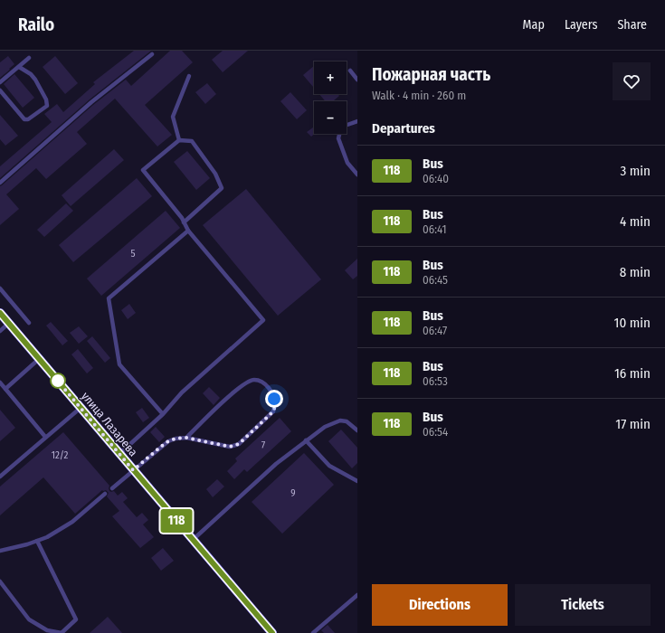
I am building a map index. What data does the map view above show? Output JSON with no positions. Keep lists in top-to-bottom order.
{
  "streets": {
    "main road": ["улица Лазарева"]
  },
  "lines": ["bus line 118"],
  "house_numbers": [
    "5",
    "7",
    "12/2",
    "9"
  ],
  "page": {
    "header": "Railo",
    "nav": ["Map", "Layers", "Share"],
    "on_map": "118",
    "heading": [
      ["Пожарная часть", "Walk · 4 min · 260 m"],
      "Departures"
    ],
    "map_buttons": ["+", "−"],
    "list": [
      {
        "mark": "118",
        "name": "Bus",
        "note": "06:40",
        "value": "3 min"
      },
      {
        "mark": "118",
        "name": "Bus",
        "note": "06:41",
        "value": "4 min"
      },
      {
        "mark": "118",
        "name": "Bus",
        "note": "06:45",
        "value": "8 min"
      },
      {
        "mark": "118",
        "name": "Bus",
        "note": "06:47",
        "value": "10 min"
      },
      {
        "mark": "118",
        "name": "Bus",
        "note": "06:53",
        "value": "16 min"
      },
      {
        "mark": "118",
        "name": "Bus",
        "note": "06:54",
        "value": "17 min"
      }
    ],
    "buttons": ["Directions", "Tickets"]
  }
}
